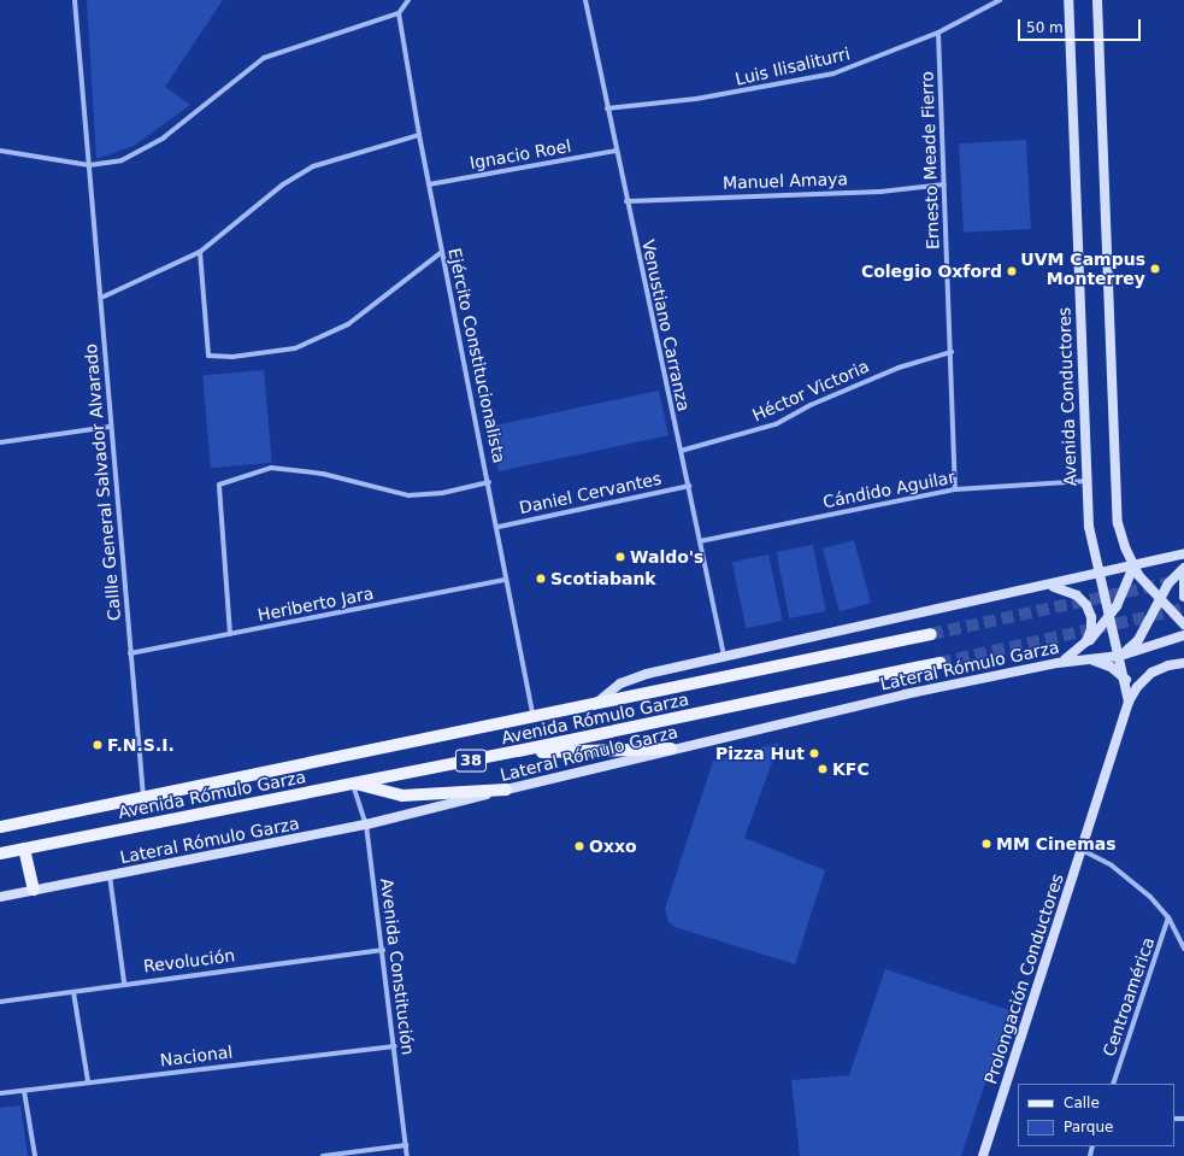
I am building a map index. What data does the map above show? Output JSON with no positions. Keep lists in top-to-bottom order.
{
  "streets": {
    "main road": [
      "Avenida Conductores",
      "Lateral Rómulo Garza",
      "Avenida Rómulo Garza",
      "38",
      "Prolongación Conductores"
    ],
    "street": [
      "Luis Ilisaliturri",
      "Ignacio Roel",
      "Ernesto Meade Fierro",
      "Manuel Amaya",
      "Venustiano Carranza",
      "Ejército Constitucionalista",
      "Héctor Victoria",
      "Callle General Salvador Alvarado",
      "Cándido Aguilar",
      "Daniel Cervantes",
      "Heriberto Jara",
      "Revolución",
      "Avenida Constitución",
      "Centroamérica",
      "Nacional"
    ]
  },
  "crossings": [
    ["Luis Ilisaliturri", "Ernesto Meade Fierro"],
    ["Luis Ilisaliturri", "Venustiano Carranza"],
    ["Ignacio Roel", "Venustiano Carranza"],
    ["Ignacio Roel", "Ejército Constitucionalista"],
    ["Ernesto Meade Fierro", "Manuel Amaya"],
    ["Ernesto Meade Fierro", "Héctor Victoria"],
    ["Ernesto Meade Fierro", "Cándido Aguilar"],
    ["Manuel Amaya", "Venustiano Carranza"],
    ["Venustiano Carranza", "Héctor Victoria"],
    ["Venustiano Carranza", "Cándido Aguilar"],
    ["Venustiano Carranza", "Daniel Cervantes"],
    ["Ejército Constitucionalista", "Daniel Cervantes"],
    ["Ejército Constitucionalista", "Heriberto Jara"],
    ["Ejército Constitucionalista", "Avenida Rómulo Garza"],
    ["Avenida Conductores", "Cándido Aguilar"],
    ["Avenida Conductores", "Lateral Rómulo Garza"],
    ["Avenida Conductores", "Prolongación Conductores"],
    ["Callle General Salvador Alvarado", "Heriberto Jara"],
    ["Callle General Salvador Alvarado", "Avenida Rómulo Garza"],
    ["Lateral Rómulo Garza", "Avenida Constitución"],
    ["Avenida Rómulo Garza", "Avenida Constitución"],
    ["Revolución", "Avenida Constitución"],
    ["Avenida Constitución", "Nacional"]
  ],
  "places": [
    "UVM Campus Monterrey",
    "Colegio Oxford",
    "Waldo's",
    "Scotiabank",
    "F.N.S.I.",
    "Pizza Hut",
    "KFC",
    "MM Cinemas",
    "Oxxo"
  ],
  "legend": ["Calle", "Parque"],
  "scale_bar": "50 m"
}
